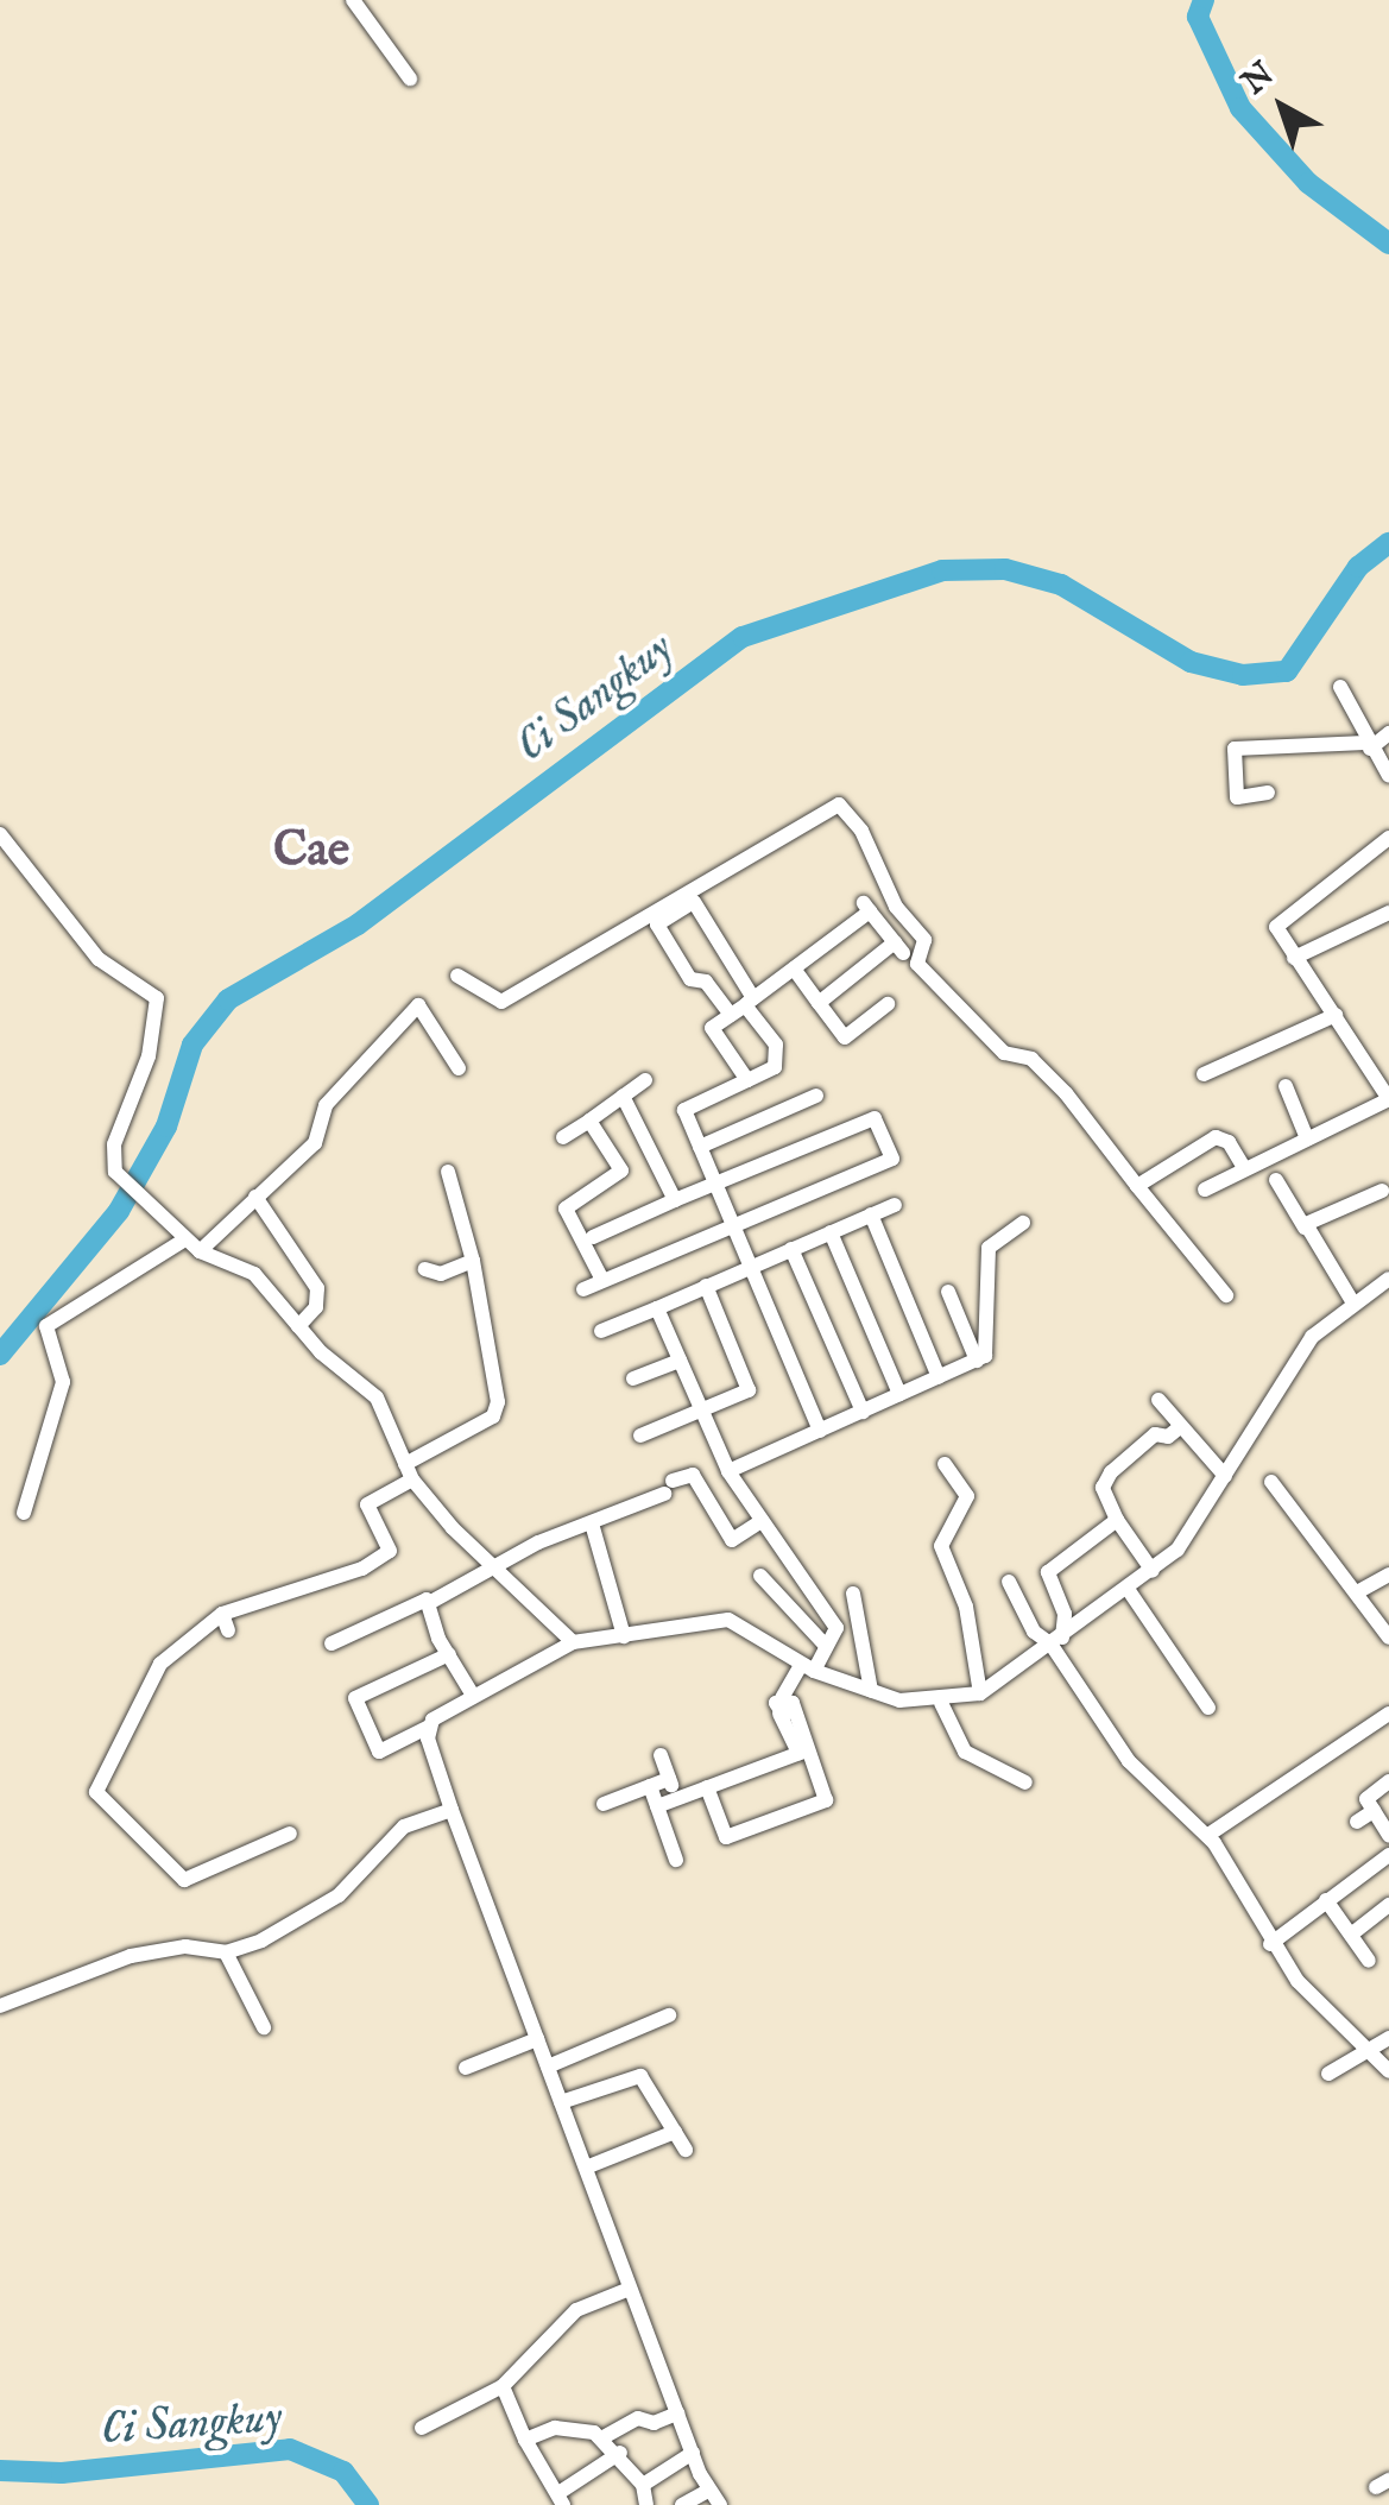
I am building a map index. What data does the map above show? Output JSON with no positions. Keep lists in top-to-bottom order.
{
  "districts": ["Cae"],
  "water": ["Ci Sangkuy"],
  "north": "top left"
}
